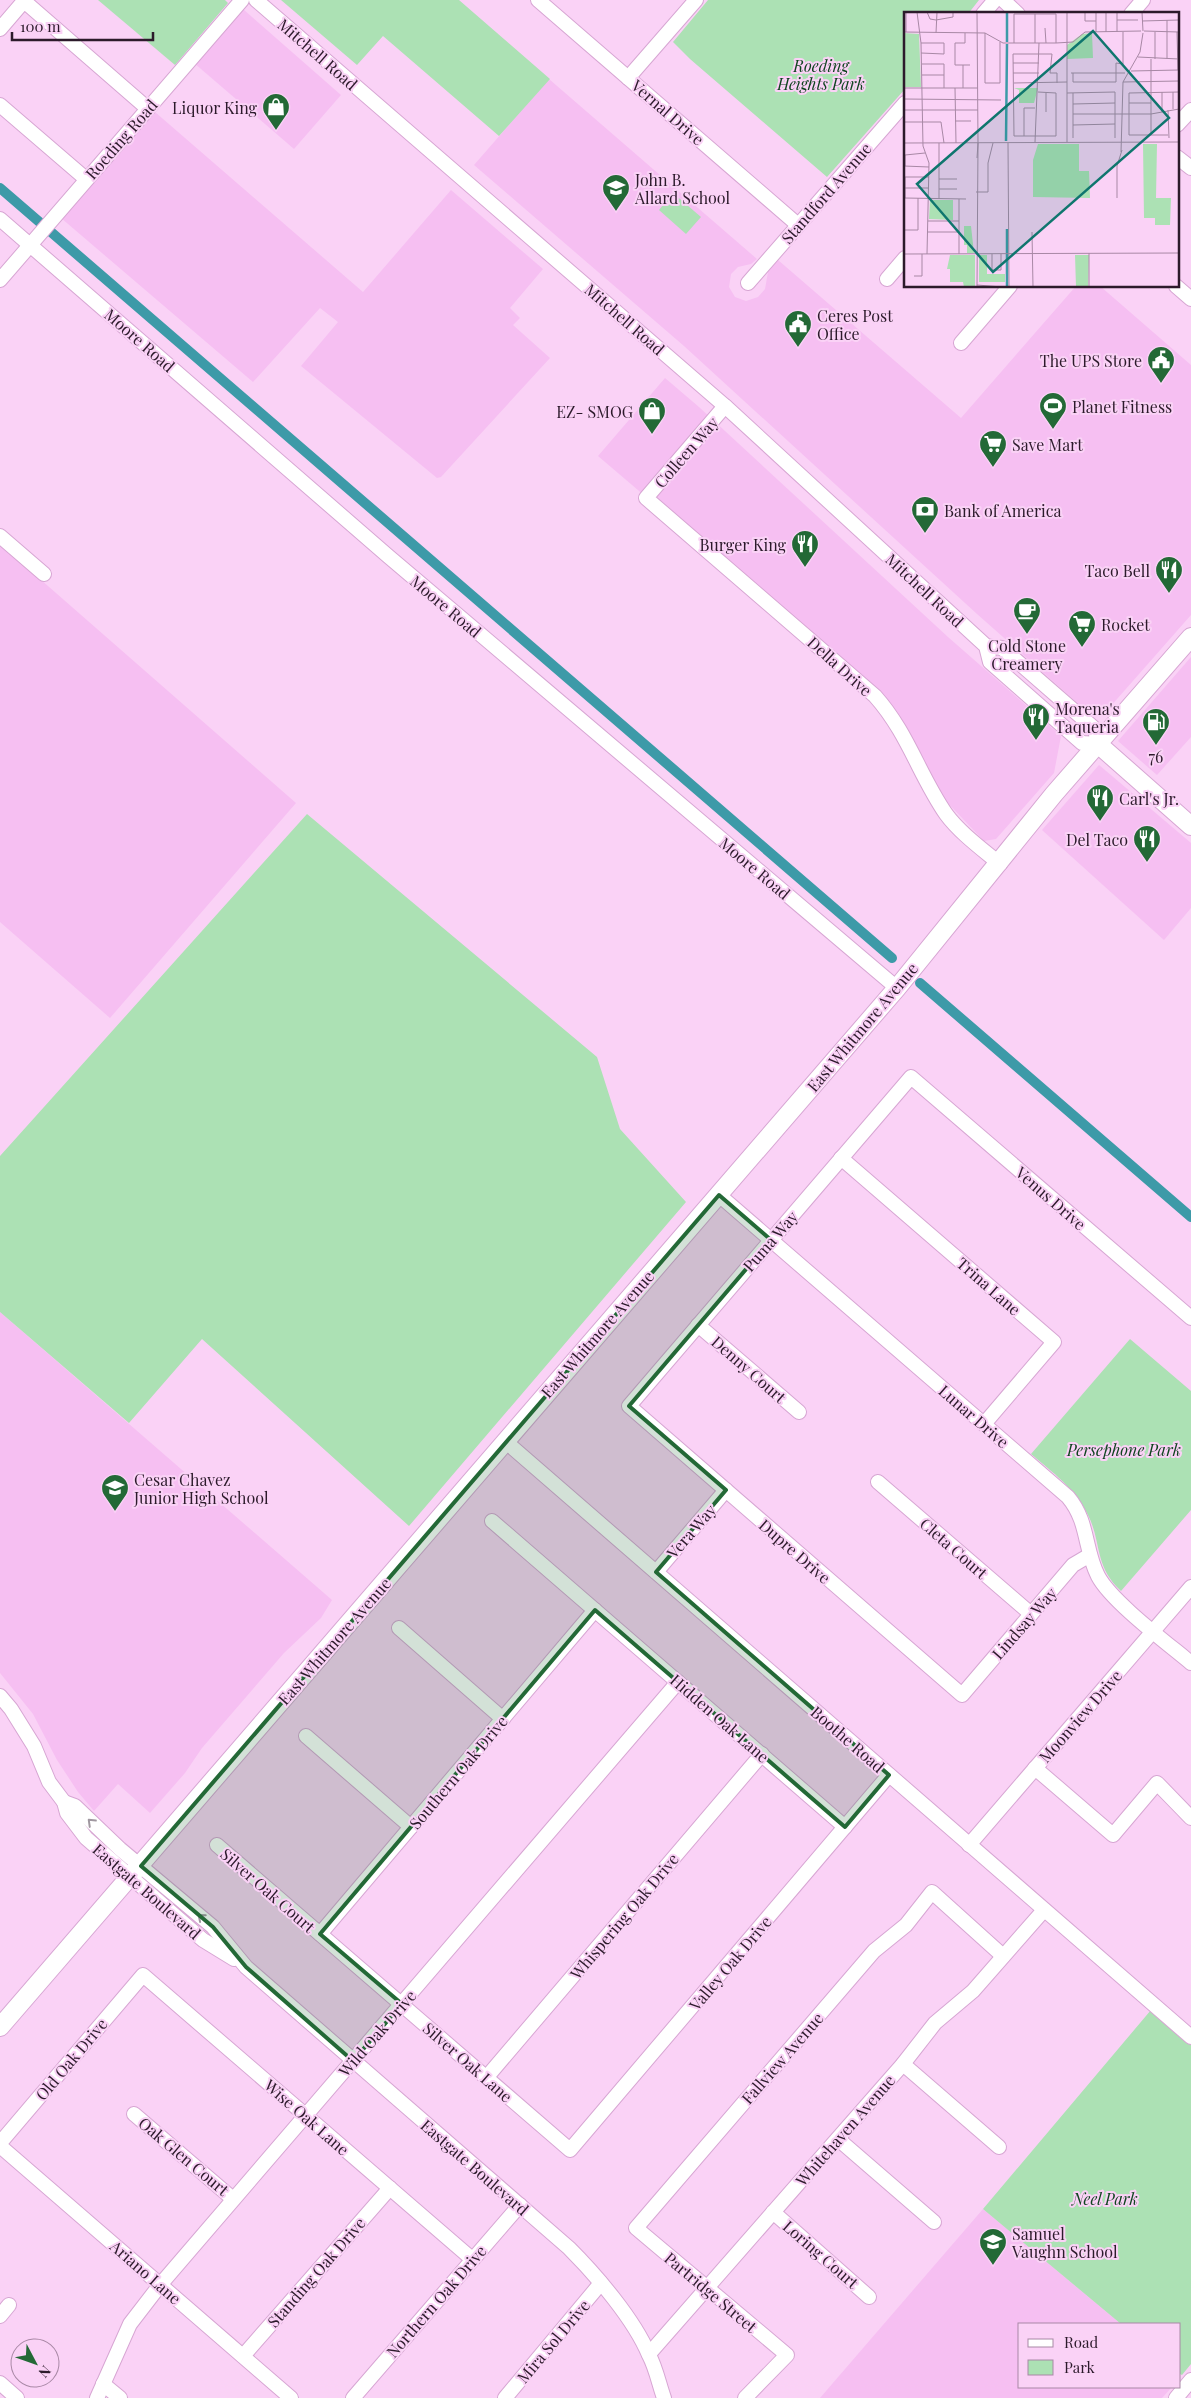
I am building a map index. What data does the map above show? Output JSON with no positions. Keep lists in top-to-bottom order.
{
  "streets": {
    "main road": ["Mitchell Road", "East Whitmore Avenue"],
    "street": [
      "Vernal Drive",
      "Roeding Road",
      "Standford Avenue",
      "Moore Road",
      "Colleen Way",
      "Della Drive",
      "Venus Drive",
      "Puma Way",
      "Trina Lane",
      "Denny Court",
      "Lunar Drive",
      "Vera Way",
      "Cleta Court",
      "Dupre Drive",
      "Lindsay Way",
      "Moonview Drive",
      "Hidden Oak Lane",
      "Boothe Road",
      "Southern Oak Drive",
      "Silver Oak Court",
      "Eastgate Boulevard",
      "Whispering Oak Drive",
      "Valley Oak Drive",
      "Wild Oak Drive",
      "Fallview Avenue",
      "Old Oak Drive",
      "Silver Oak Lane",
      "Wise Oak Lane",
      "Whitehaven Avenue",
      "Oak Glen Court",
      "Loring Court",
      "Ariano Lane",
      "Standing Oak Drive",
      "Partridge Street",
      "Northern Oak Drive",
      "Mira Sol Drive"
    ]
  },
  "crossings": [
    ["Mitchell Road", "Colleen Way"],
    ["Mitchell Road", "East Whitmore Avenue"],
    ["Vernal Drive", "Standford Avenue"],
    ["Roeding Road", "Moore Road"],
    ["Moore Road", "East Whitmore Avenue"],
    ["Colleen Way", "Della Drive"],
    ["Della Drive", "East Whitmore Avenue"],
    ["East Whitmore Avenue", "Lunar Drive"],
    ["East Whitmore Avenue", "Boothe Road"],
    ["East Whitmore Avenue", "Eastgate Boulevard"],
    ["Venus Drive", "Puma Way"],
    ["Puma Way", "Trina Lane"],
    ["Puma Way", "Denny Court"],
    ["Puma Way", "Lunar Drive"],
    ["Puma Way", "Dupre Drive"],
    ["Trina Lane", "Lunar Drive"],
    ["Lunar Drive", "Lindsay Way"],
    ["Lunar Drive", "Moonview Drive"],
    ["Vera Way", "Dupre Drive"],
    ["Vera Way", "Boothe Road"],
    ["Cleta Court", "Lindsay Way"],
    ["Dupre Drive", "Lindsay Way"],
    ["Moonview Drive", "Boothe Road"],
    ["Hidden Oak Lane", "Southern Oak Drive"],
    ["Hidden Oak Lane", "Whispering Oak Drive"],
    ["Hidden Oak Lane", "Valley Oak Drive"],
    ["Hidden Oak Lane", "Wild Oak Drive"],
    ["Boothe Road", "Valley Oak Drive"],
    ["Boothe Road", "Whitehaven Avenue"],
    ["Southern Oak Drive", "Silver Oak Court"],
    ["Southern Oak Drive", "Silver Oak Lane"],
    ["Silver Oak Court", "Silver Oak Lane"],
    ["Eastgate Boulevard", "Wild Oak Drive"],
    ["Eastgate Boulevard", "Whitehaven Avenue"],
    ["Eastgate Boulevard", "Northern Oak Drive"],
    ["Eastgate Boulevard", "Mira Sol Drive"],
    ["Whispering Oak Drive", "Silver Oak Lane"],
    ["Valley Oak Drive", "Silver Oak Lane"],
    ["Wild Oak Drive", "Silver Oak Lane"],
    ["Wild Oak Drive", "Wise Oak Lane"],
    ["Wild Oak Drive", "Oak Glen Court"],
    ["Wild Oak Drive", "Ariano Lane"],
    ["Fallview Avenue", "Whitehaven Avenue"],
    ["Fallview Avenue", "Partridge Street"],
    ["Old Oak Drive", "Wise Oak Lane"],
    ["Old Oak Drive", "Ariano Lane"],
    ["Wise Oak Lane", "Standing Oak Drive"],
    ["Wise Oak Lane", "Northern Oak Drive"],
    ["Whitehaven Avenue", "Loring Court"],
    ["Whitehaven Avenue", "Partridge Street"],
    ["Ariano Lane", "Standing Oak Drive"]
  ],
  "parks": ["Roeding Heights Park", "Persephone Park", "Neel Park"],
  "places": {
    "shop": ["Liquor King", "EZ- SMOG"],
    "school or university": ["John B. Allard School", "Cesar Chavez Junior High School", "Samuel Vaughn School"],
    "public building": ["Ceres Post Office", "The UPS Store"],
    "sports": ["Planet Fitness"],
    "supermarket": ["Save Mart", "Rocket"],
    "bank": ["Bank of America"],
    "restaurant": [
      "Burger King",
      "Taco Bell",
      "Morena's Taqueria",
      "Carl's Jr.",
      "Del Taco"
    ],
    "cafe": ["Cold Stone Creamery"],
    "fuel station": ["76"]
  },
  "legend": ["Road", "Park"],
  "scale_bar": "100 m",
  "north": "bottom right"
}
